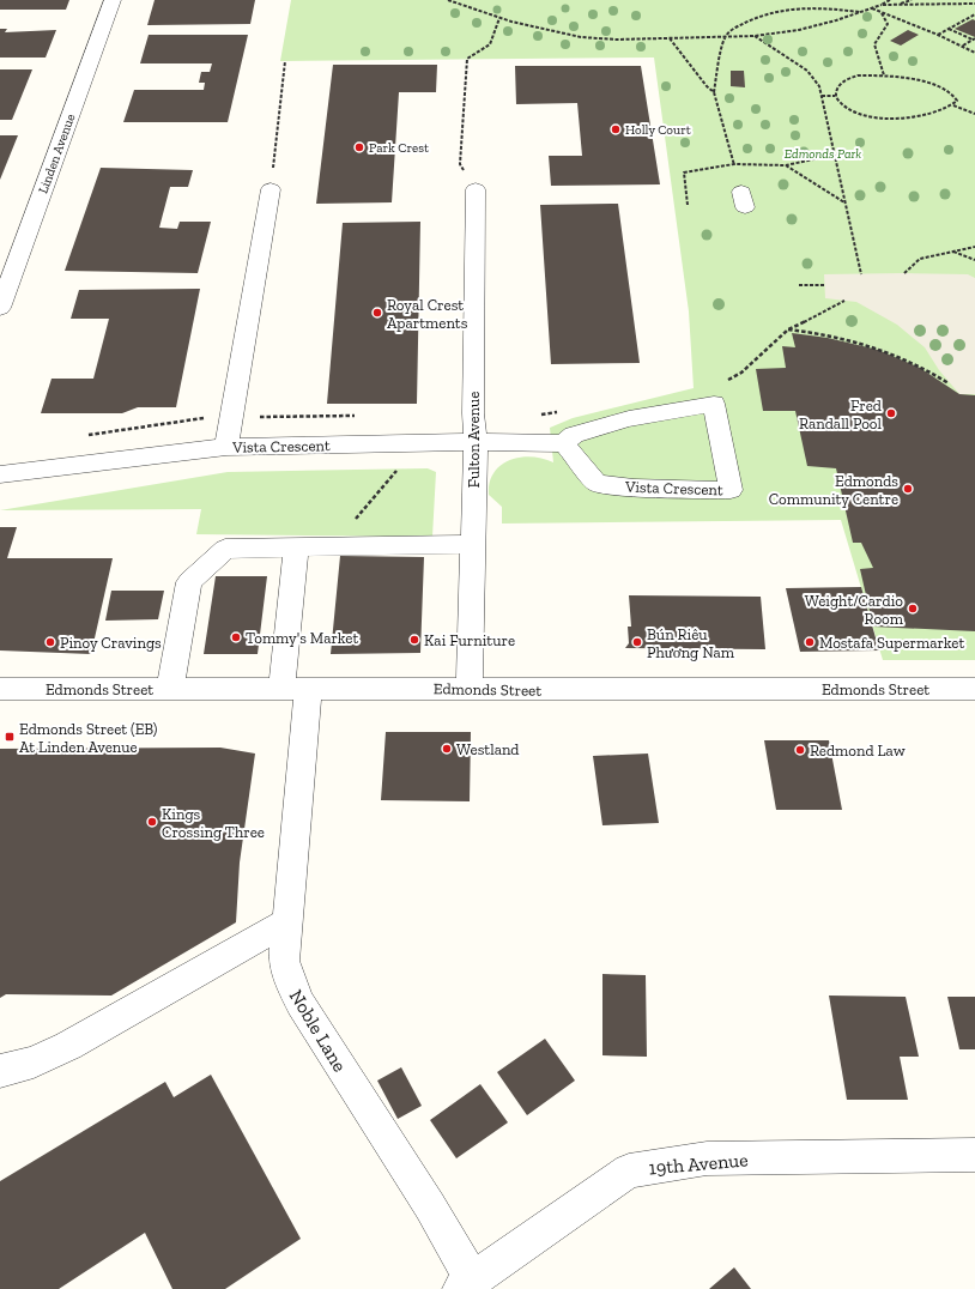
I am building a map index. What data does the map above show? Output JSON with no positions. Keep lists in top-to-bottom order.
{
  "streets": {
    "street": [
      "Linden Avenue",
      "Fulton Avenue",
      "Vista Crescent",
      "Edmonds Street",
      "Noble Lane",
      "19th Avenue"
    ]
  },
  "crossings": [
    ["Fulton Avenue", "Vista Crescent"],
    ["Fulton Avenue", "Edmonds Street"],
    ["Edmonds Street", "Noble Lane"],
    ["Noble Lane", "19th Avenue"]
  ],
  "parks": ["Edmonds Park"],
  "places": {
    "other": [
      "Holly Court",
      "Park Crest",
      "Royal Crest Apartments",
      "Fred Randall Pool",
      "Edmonds Community Centre",
      "Weight/Cardio Room",
      "Tommy's Market",
      "Kai Furniture",
      "Pinoy Cravings",
      "Bún Riêu Phương Nam",
      "Mostafa Supermarket",
      "Westland",
      "Redmond Law",
      "Kings Crossing Three"
    ],
    "transit": ["Edmonds Street (EB) At Linden Avenue"]
  }
}
